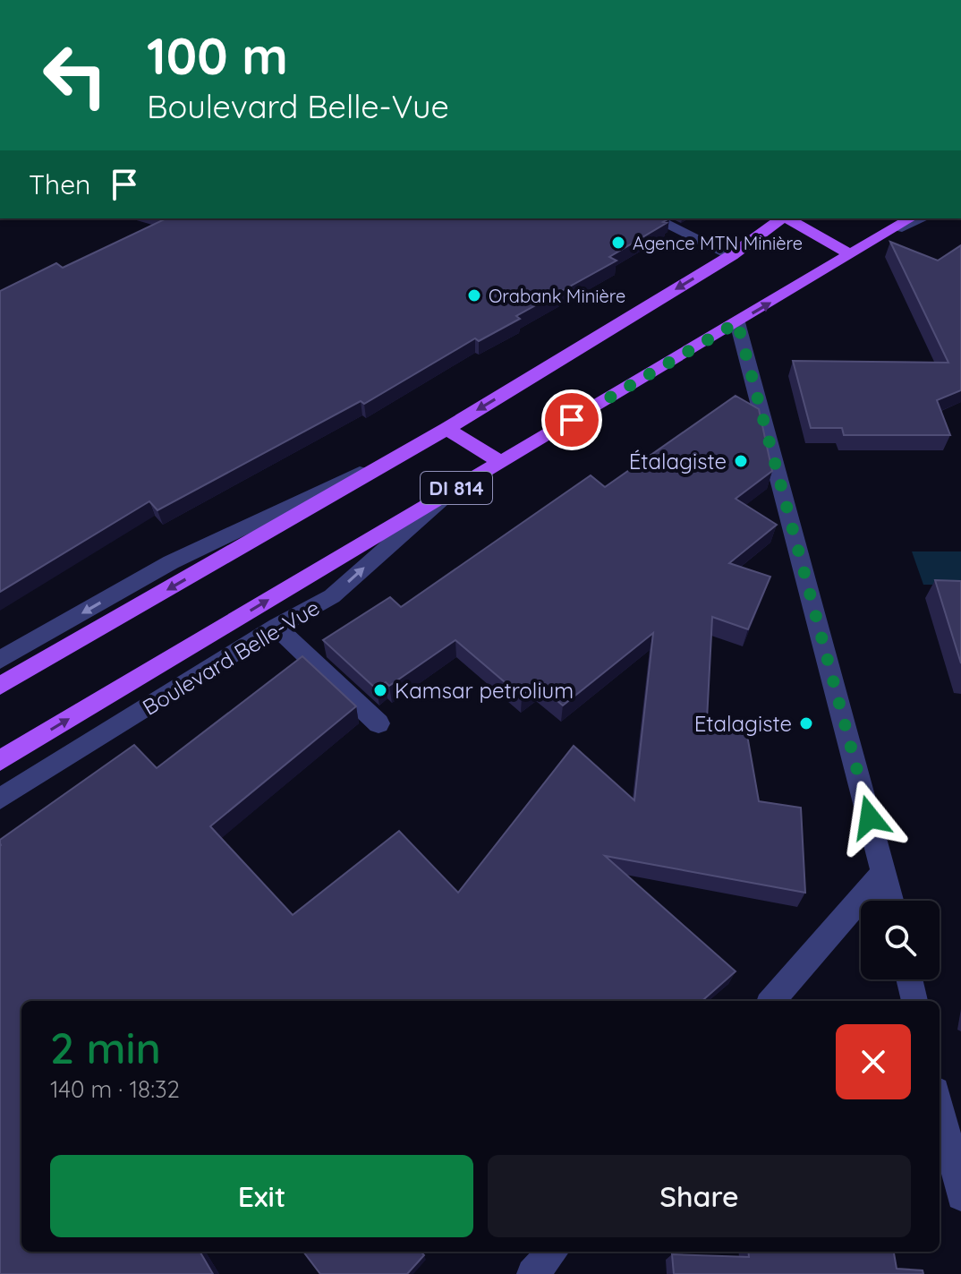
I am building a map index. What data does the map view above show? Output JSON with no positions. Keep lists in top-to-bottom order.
{
  "streets": {
    "main road": ["DI 814", "Boulevard Belle-Vue"]
  },
  "places": [
    "Agence MTN Minière",
    "Orabank Minière",
    "Étalagiste",
    "Kamsar petrolium",
    "Etalagiste"
  ],
  "page": {
    "turn": ["100 m", "Boulevard Belle-Vue"],
    "then": "Then",
    "heading": ["2 min", "140 m · 18:32"],
    "buttons": ["Exit", "Share"]
  }
}
